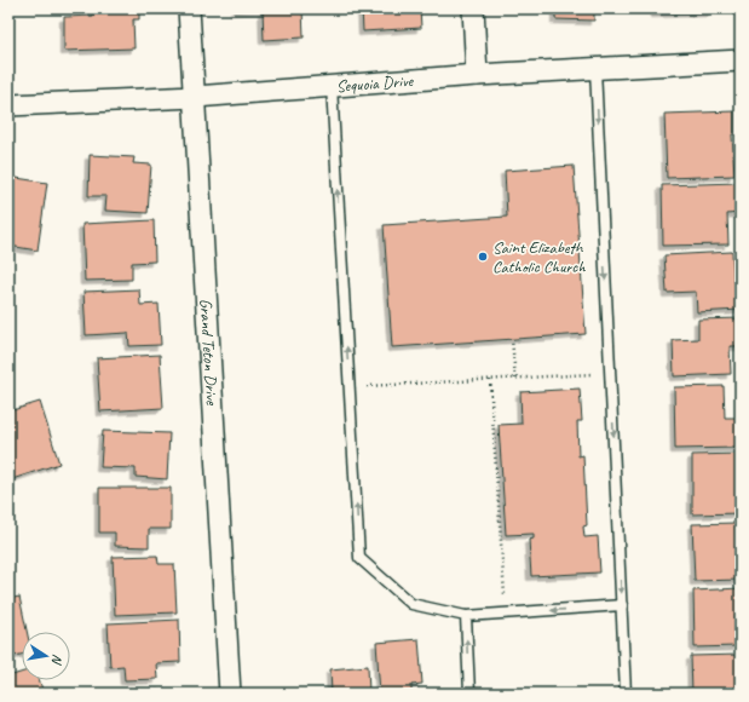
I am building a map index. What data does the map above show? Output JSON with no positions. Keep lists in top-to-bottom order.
{
  "streets": {
    "street": ["Sequoia Drive", "Grand Teton Drive"]
  },
  "crossings": [
    ["Sequoia Drive", "Grand Teton Drive"]
  ],
  "places": ["Saint Elizabeth Catholic Church"],
  "north": "right"
}
